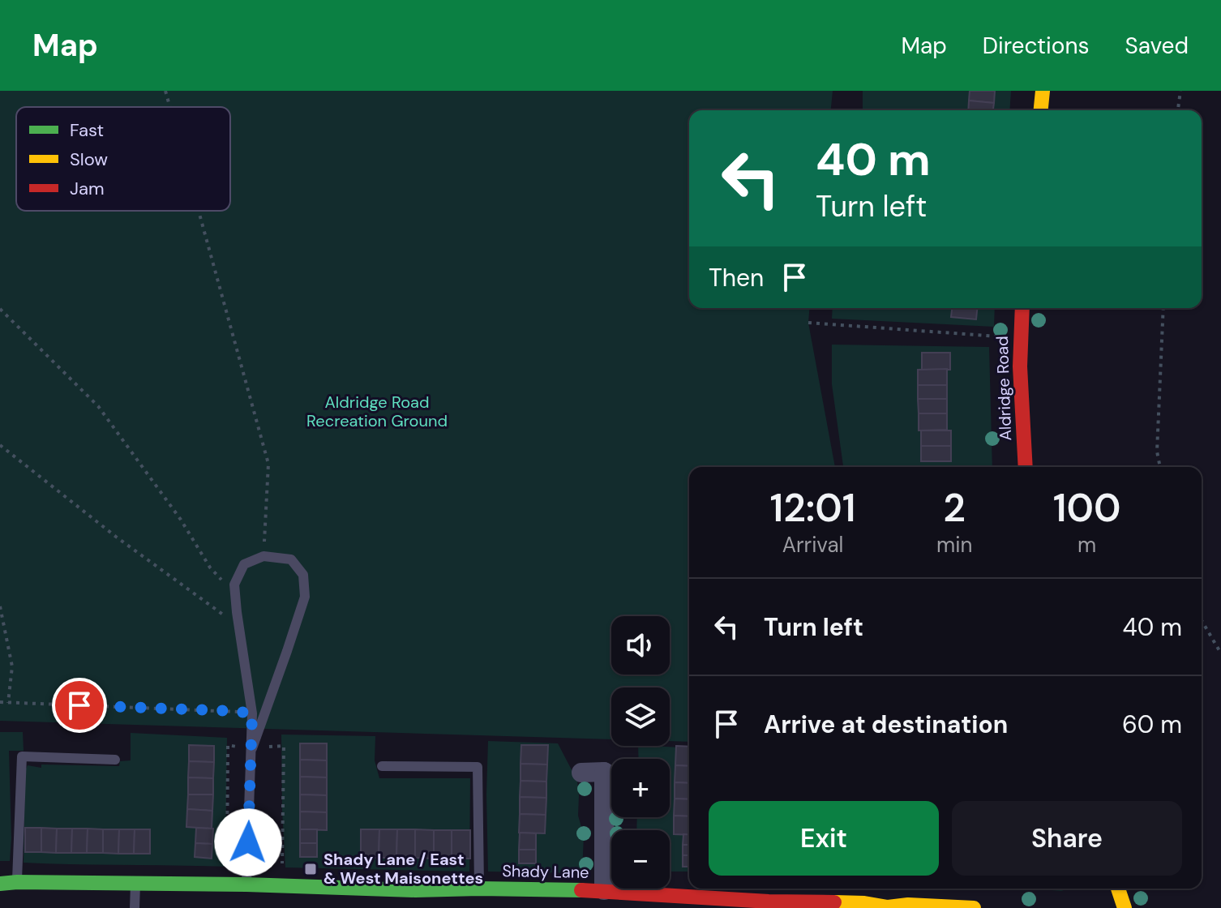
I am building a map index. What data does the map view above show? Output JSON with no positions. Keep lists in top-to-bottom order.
{
  "streets": {
    "street": ["Aldridge Road", "Shady Lane"]
  },
  "parks": ["Aldridge Road Recreation Ground"],
  "places": {
    "transit": ["Shady Lane / East & West Maisonettes"]
  },
  "legend": ["Fast", "Slow", "Jam"],
  "page": {
    "header": "Map",
    "nav": ["Map", "Directions", "Saved"],
    "turn": ["40 m", "Turn left"],
    "then": "Then",
    "eta": [
      "12:01",
      "Arrival",
      "2",
      "min",
      "100",
      "m"
    ],
    "list": [
      {
        "name": "Turn left",
        "value": "40 m"
      },
      {
        "name": "Arrive at destination",
        "value": "60 m"
      }
    ],
    "map_buttons": ["+", "−"],
    "buttons": ["Exit", "Share"]
  }
}
